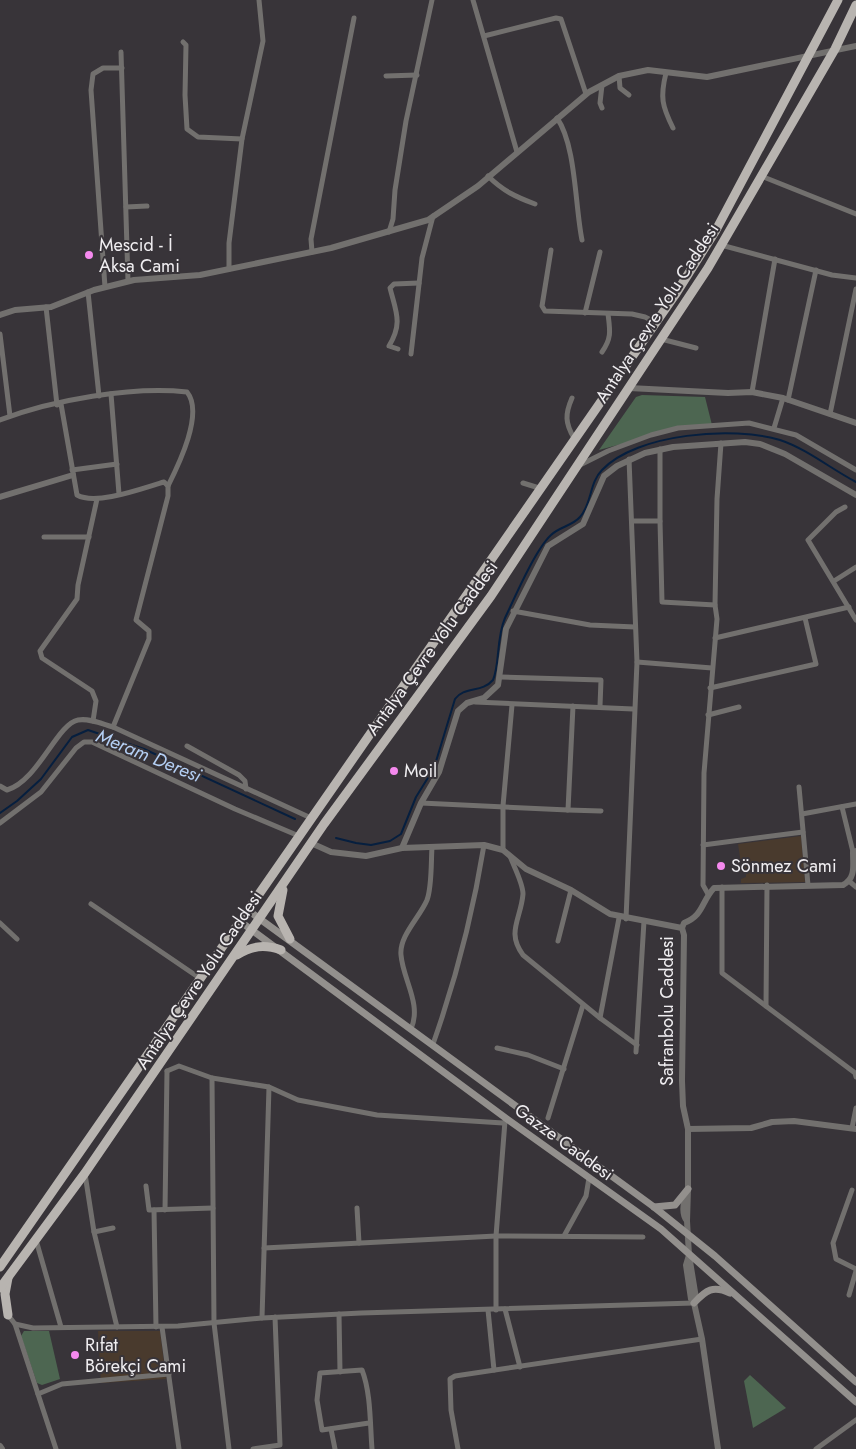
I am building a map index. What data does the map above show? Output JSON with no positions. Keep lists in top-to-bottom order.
{
  "streets": {
    "highway": ["Antalya Çevre Yolu Caddesi"],
    "main road": ["Gazze Caddesi"],
    "street": ["Safranbolu Caddesi"]
  },
  "crossings": [
    ["Antalya Çevre Yolu Caddesi", "Safranbolu Caddesi"],
    ["Antalya Çevre Yolu Caddesi", "Gazze Caddesi"],
    ["Safranbolu Caddesi", "Gazze Caddesi"]
  ],
  "water": ["Meram Deresi"],
  "places": [
    "Mescid - İ Aksa Cami",
    "Moil",
    "Sönmez Cami",
    "Rıfat Börekçi Cami"
  ]
}
